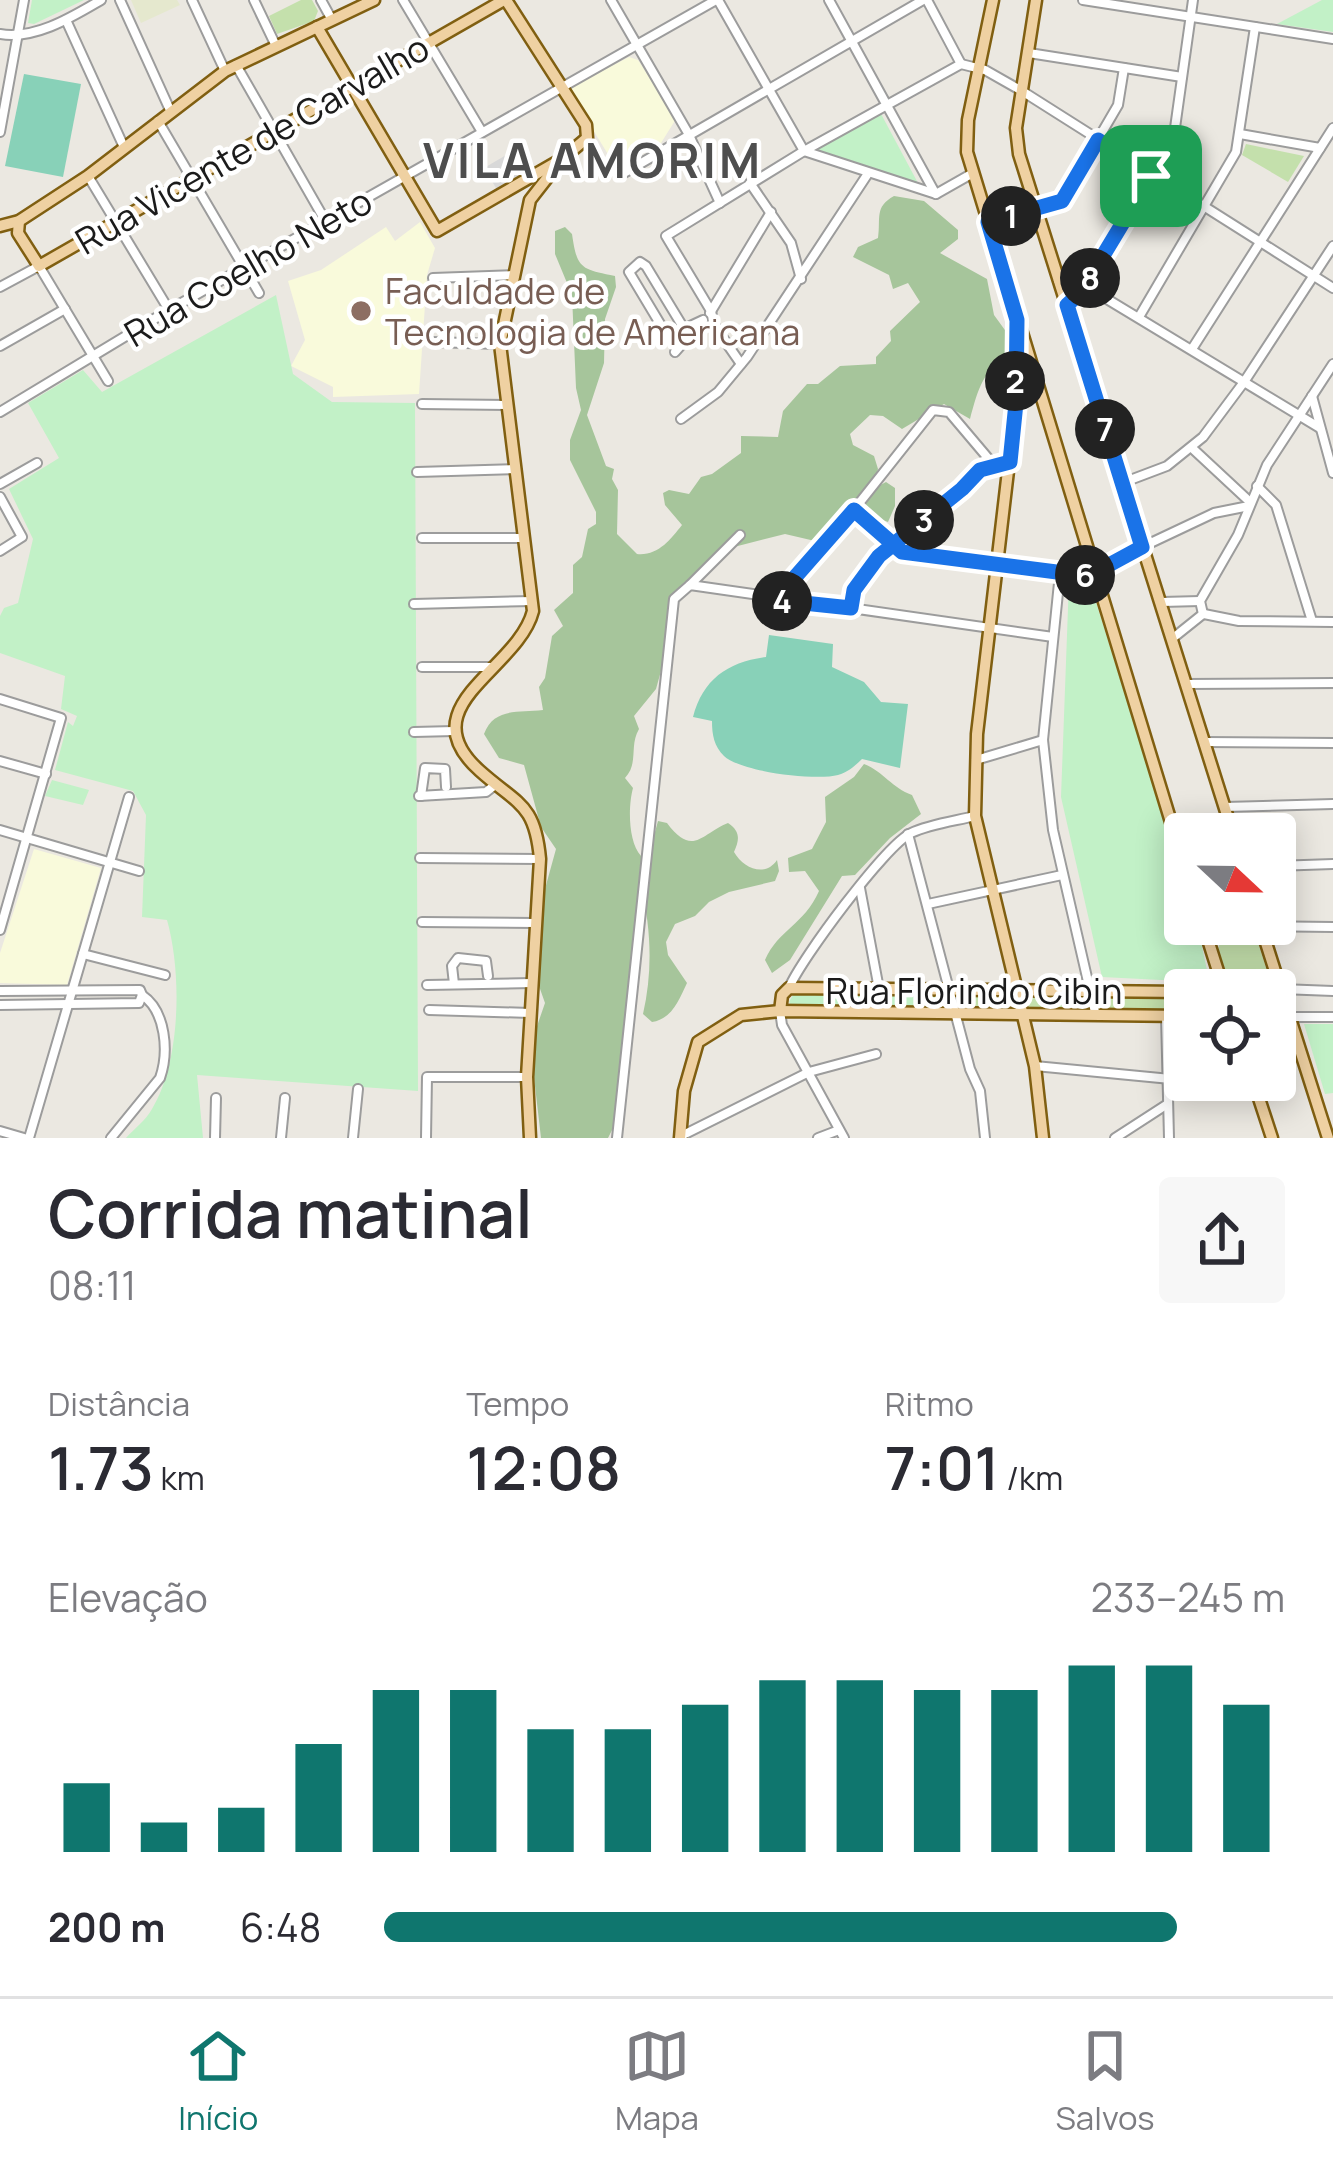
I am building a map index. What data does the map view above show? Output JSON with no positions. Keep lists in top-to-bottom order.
{
  "streets": {
    "main road": ["Rua Vicente de Carvalho", "Rua Florindo Cibin"],
    "street": ["Rua Coelho Neto"]
  },
  "districts": ["VILA AMORIM"],
  "places": ["Faculdade de Tecnologia de Americana"],
  "north": "right",
  "page": {
    "pins": [
      "1",
      "8",
      "2",
      "7",
      "3",
      "6",
      "4"
    ],
    "heading": ["Corrida matinal", "08:11"],
    "stats": [
      ["Distância", "1.73 km"],
      ["Tempo", "12:08"],
      ["Ritmo", "7:01 /km"]
    ],
    "chart": ["Elevação", "233–245 m"],
    "list": [
      {
        "name": "200 m",
        "note": "6:48"
      }
    ],
    "tabs": ["Início", "Mapa", "Salvos"]
  }
}
